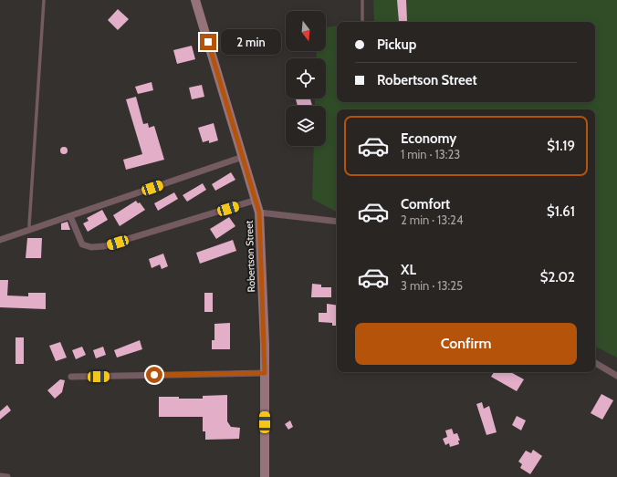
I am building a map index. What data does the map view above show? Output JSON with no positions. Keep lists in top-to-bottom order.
{
  "streets": {
    "street": ["Robertson Street"]
  },
  "north": "bottom",
  "page": {
    "banner": ["Pickup", "Robertson Street"],
    "bubble": "2 min",
    "list": [
      {
        "name": "Economy",
        "note": "1 min · 13:23",
        "value": "$1.19"
      },
      {
        "name": "Comfort",
        "note": "2 min · 13:24",
        "value": "$1.61"
      },
      {
        "name": "XL",
        "note": "3 min · 13:25",
        "value": "$2.02"
      }
    ],
    "buttons": "Confirm"
  }
}
